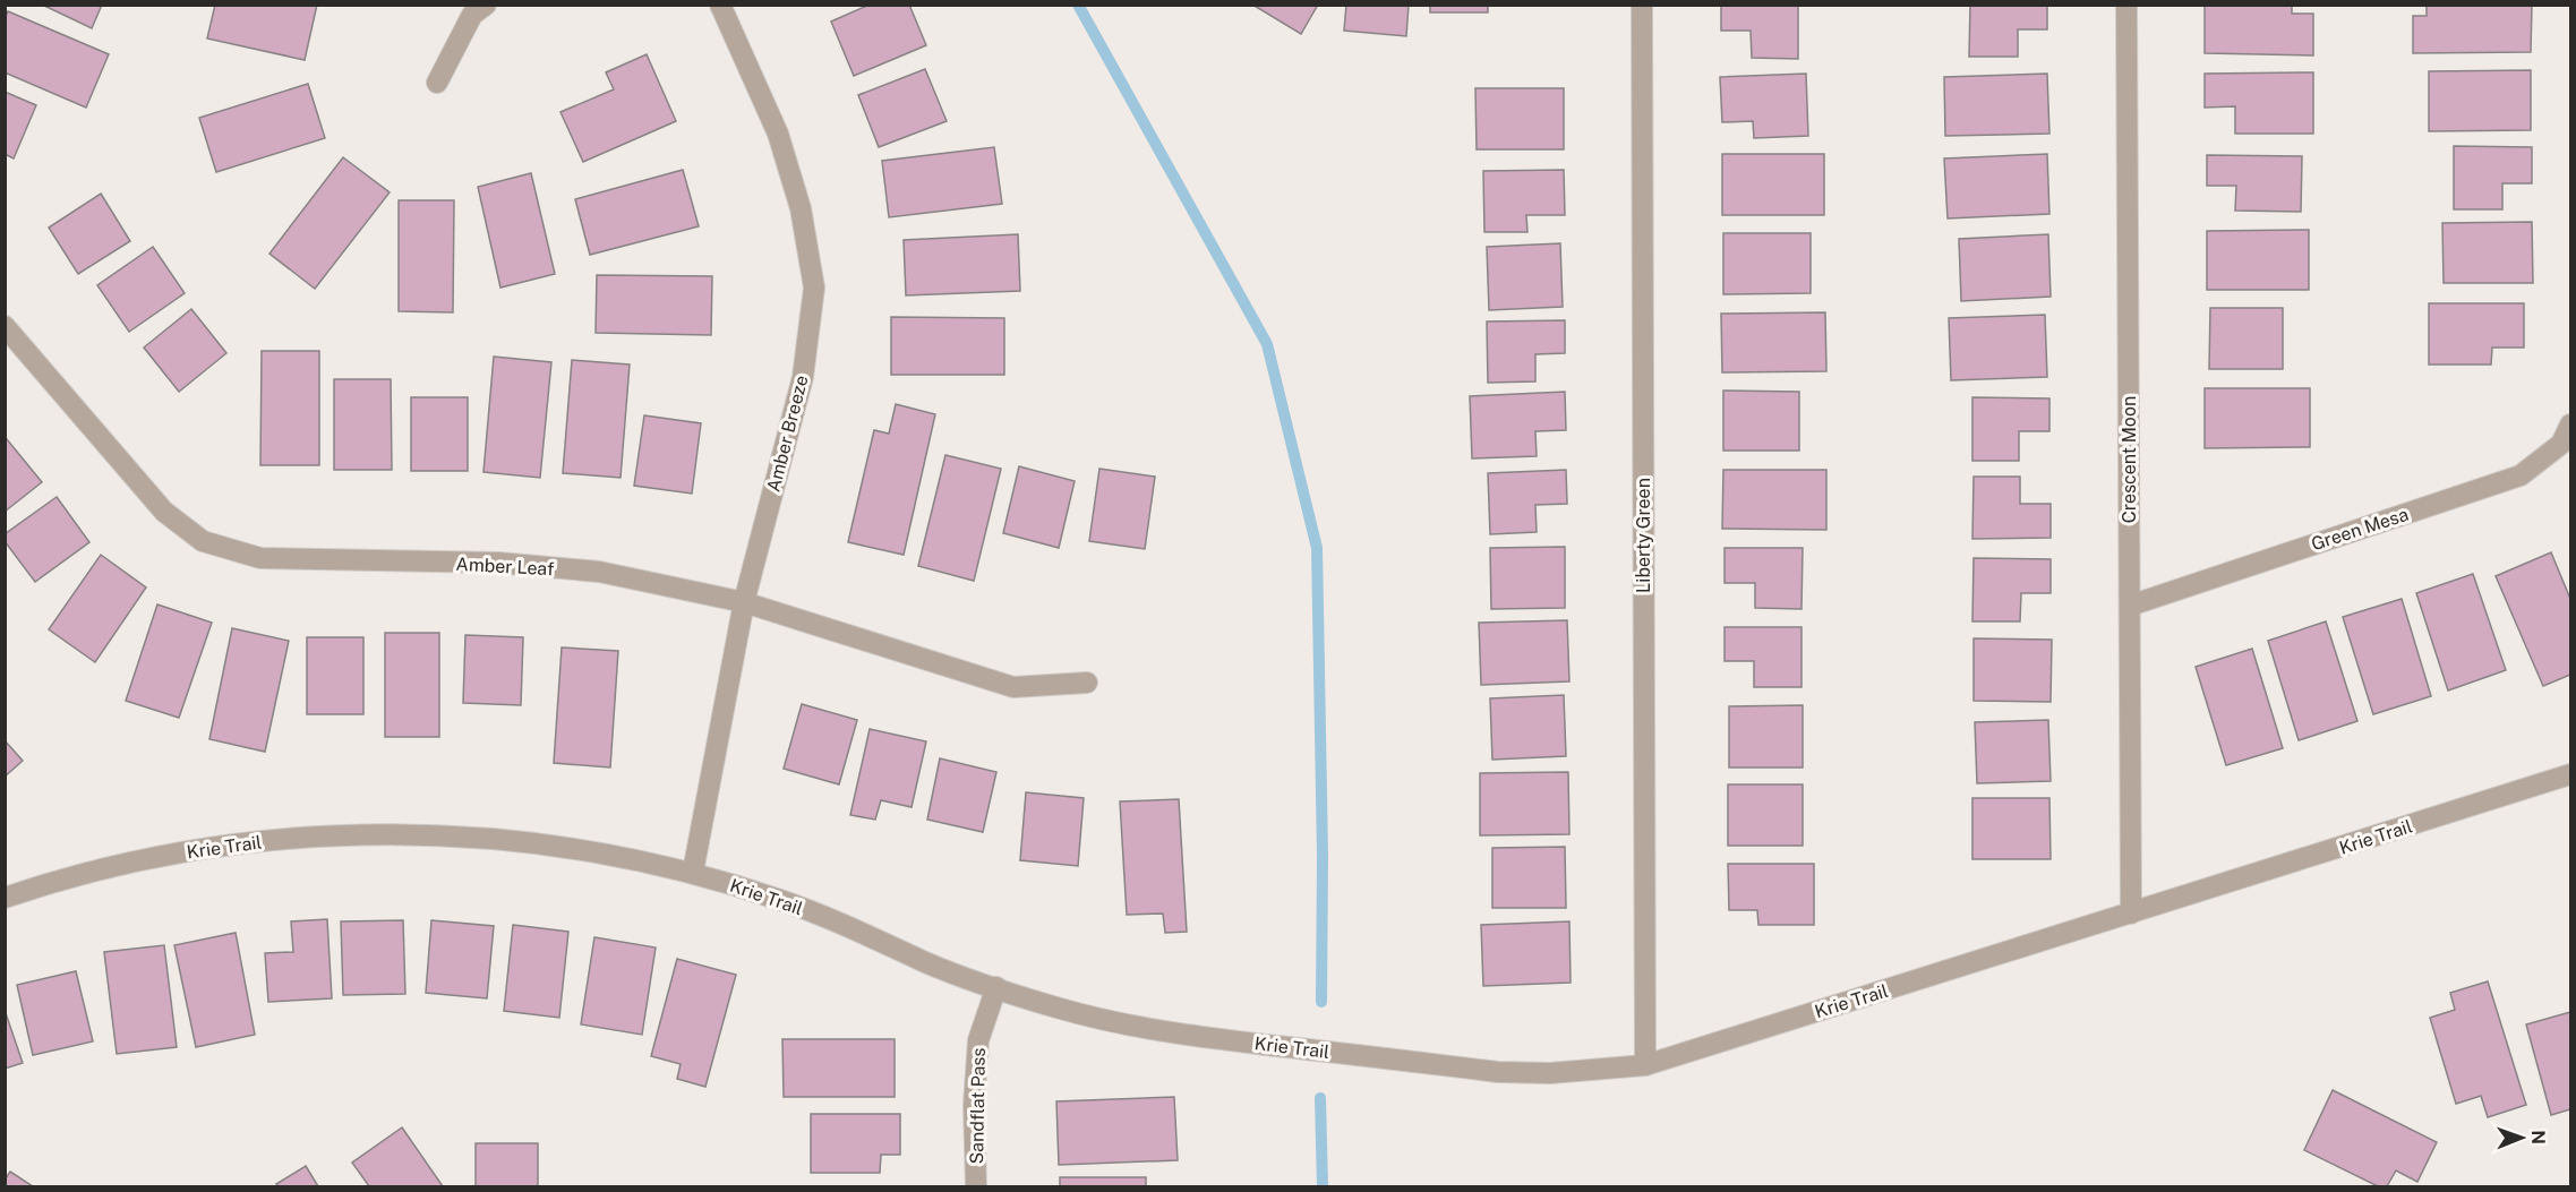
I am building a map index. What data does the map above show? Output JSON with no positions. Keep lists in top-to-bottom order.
{
  "streets": {
    "street": [
      "Amber Breeze",
      "Crescent Moon",
      "Green Mesa",
      "Liberty Green",
      "Amber Leaf",
      "Krie Trail",
      "Sandflat Pass"
    ]
  },
  "crossings": [
    ["Amber Breeze", "Amber Leaf"],
    ["Amber Breeze", "Krie Trail"],
    ["Crescent Moon", "Green Mesa"],
    ["Crescent Moon", "Krie Trail"],
    ["Liberty Green", "Krie Trail"],
    ["Krie Trail", "Sandflat Pass"]
  ],
  "north": "right"
}
